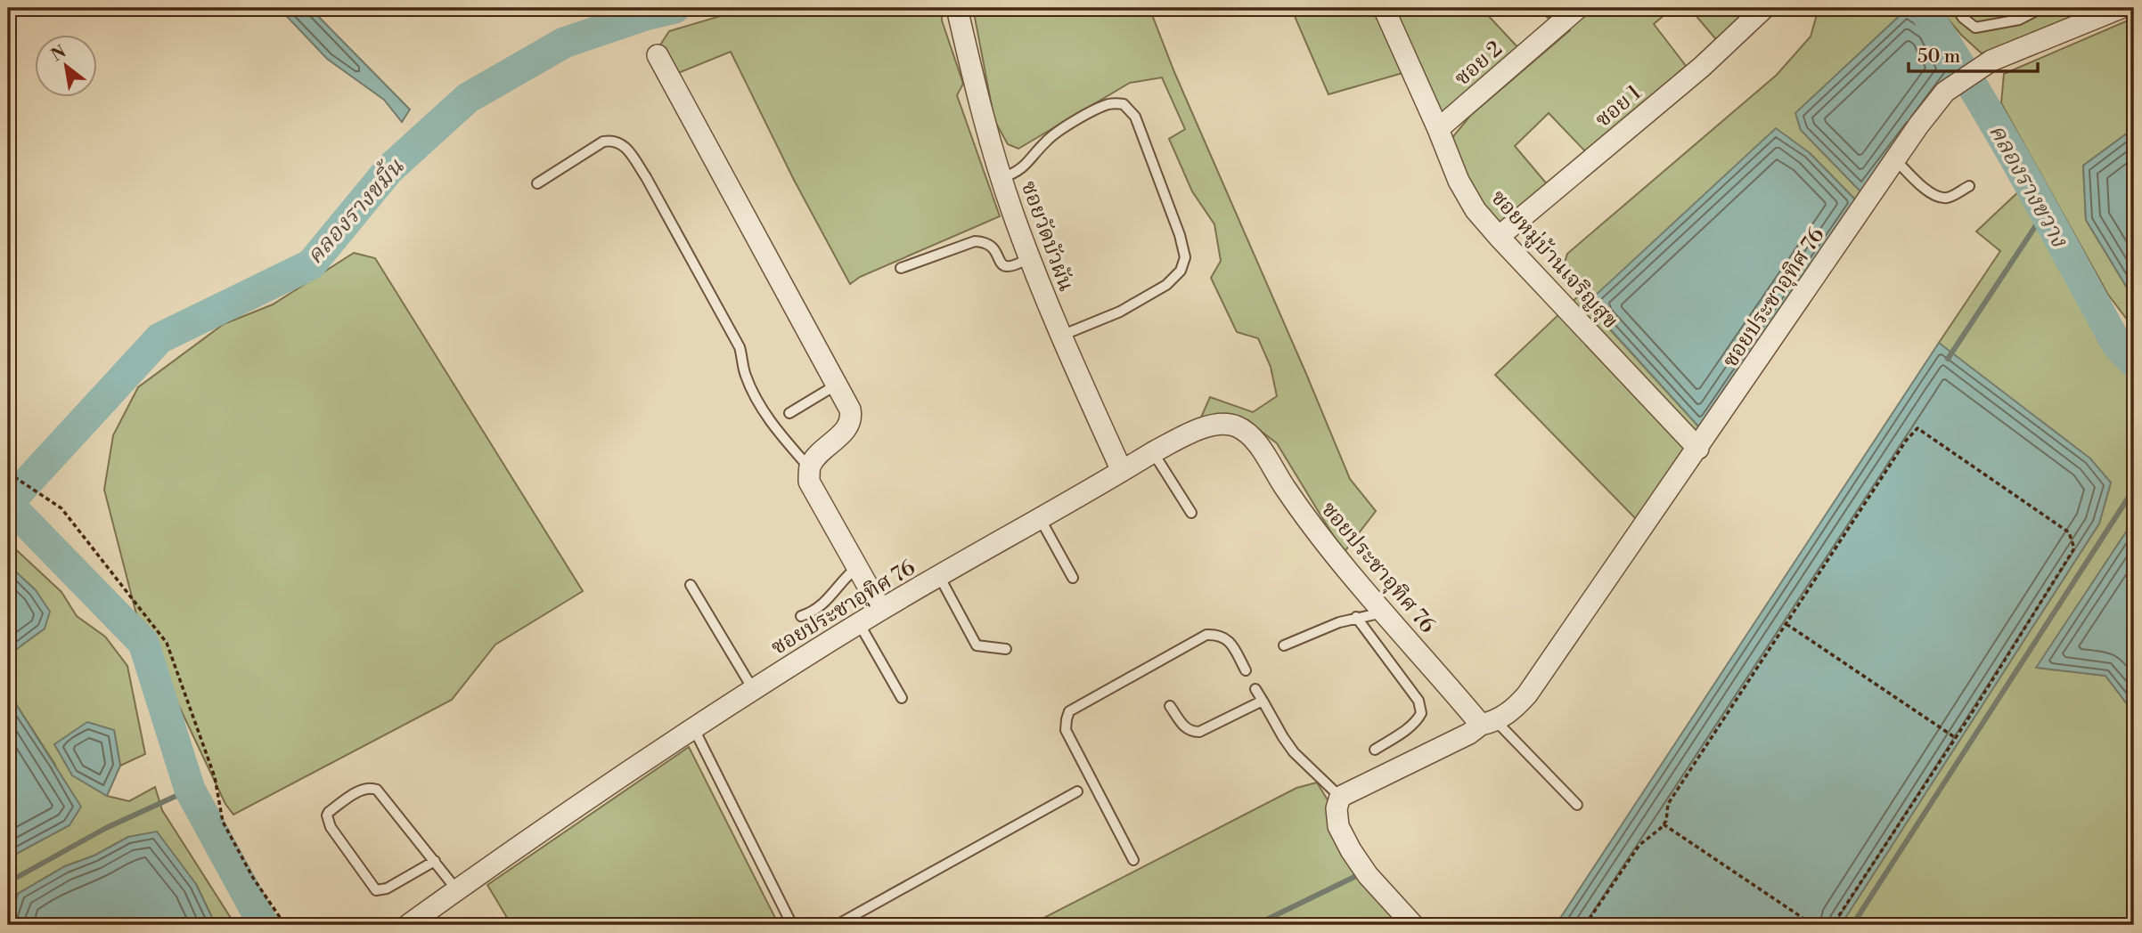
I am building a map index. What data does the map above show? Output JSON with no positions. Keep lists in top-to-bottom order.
{
  "streets": {
    "street": [
      "ซอย 2",
      "ซอย 1",
      "ซอยวัดบัวผัน",
      "ซอยหมู่บ้านเจริญสุข",
      "ซอยประชาอุทิศ 76"
    ]
  },
  "crossings": [
    ["ซอย 2", "ซอยหมู่บ้านเจริญสุข"],
    ["ซอย 1", "ซอยหมู่บ้านเจริญสุข"],
    ["ซอยวัดบัวผัน", "ซอยประชาอุทิศ 76"],
    ["ซอยหมู่บ้านเจริญสุข", "ซอยประชาอุทิศ 76"]
  ],
  "water": ["คลองรางขวาง", "คลองรางขมิ้น"],
  "scale_bar": "50 m",
  "north": "top left"
}
